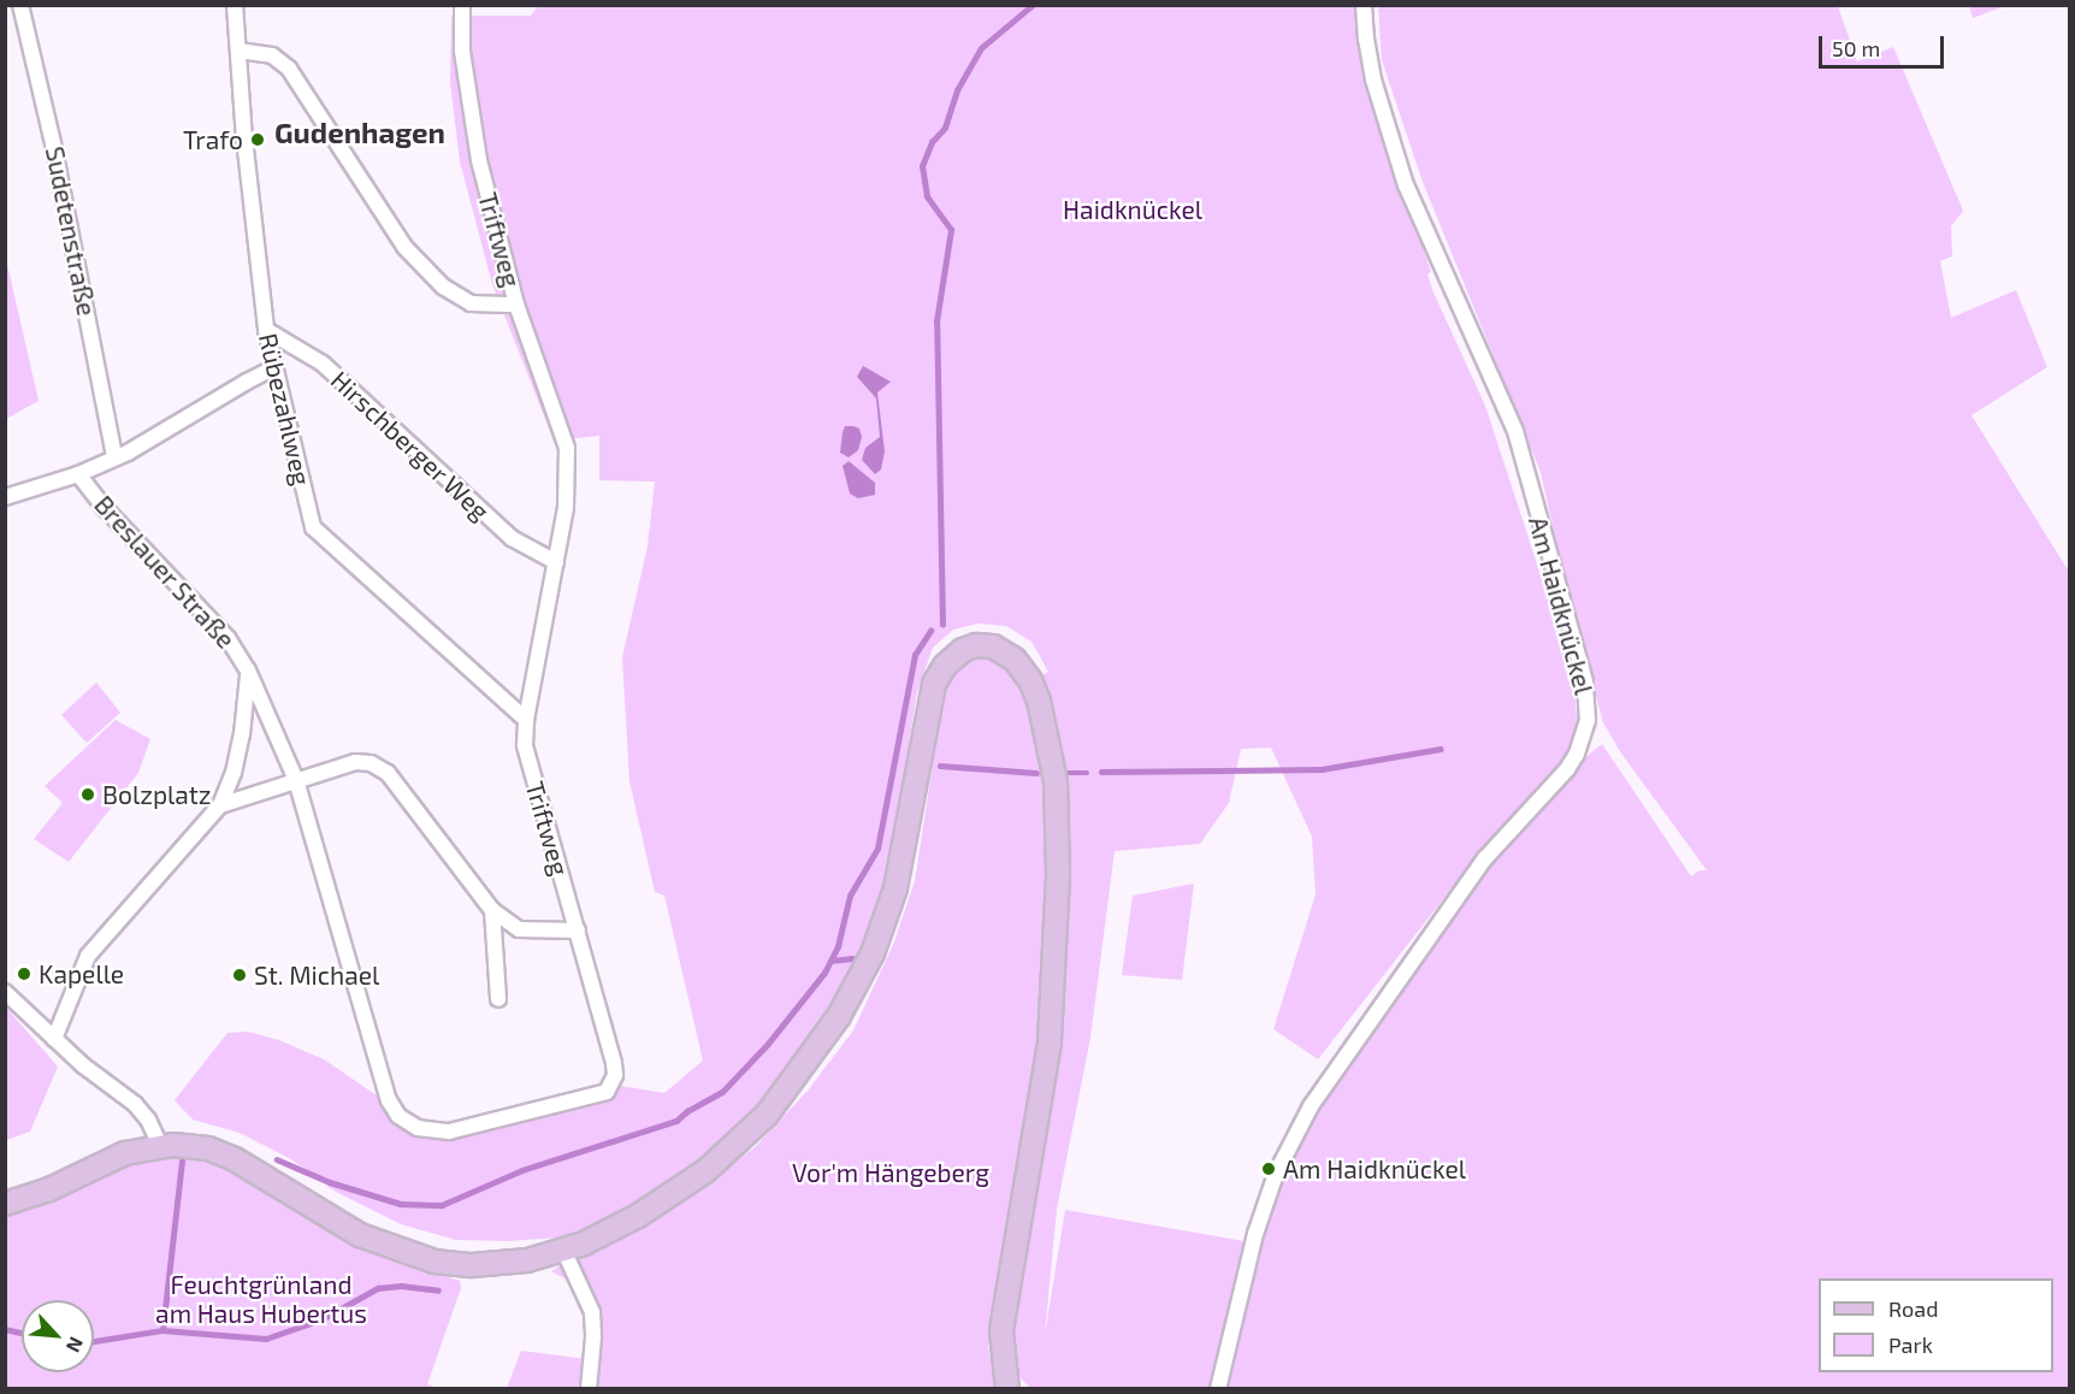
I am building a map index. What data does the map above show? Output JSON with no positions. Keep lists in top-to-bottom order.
{
  "streets": {
    "street": [
      "Sudetenstraße",
      "Triftweg",
      "Rübezahlweg",
      "Hirschberger Weg",
      "Breslauer Straße",
      "Am Haidknückel"
    ]
  },
  "crossings": [
    ["Triftweg", "Rübezahlweg"],
    ["Triftweg", "Hirschberger Weg"],
    ["Triftweg", "Breslauer Straße"],
    ["Rübezahlweg", "Hirschberger Weg"]
  ],
  "districts": ["Gudenhagen"],
  "parks": ["Haidknückel", "Vor'm Hängeberg", "Feuchtgrünland am Haus Hubertus"],
  "places": [
    "Trafo",
    "Bolzplatz",
    "Kapelle",
    "St. Michael",
    "Am Haidknückel"
  ],
  "legend": ["Road", "Park"],
  "scale_bar": "50 m",
  "north": "bottom right"
}
